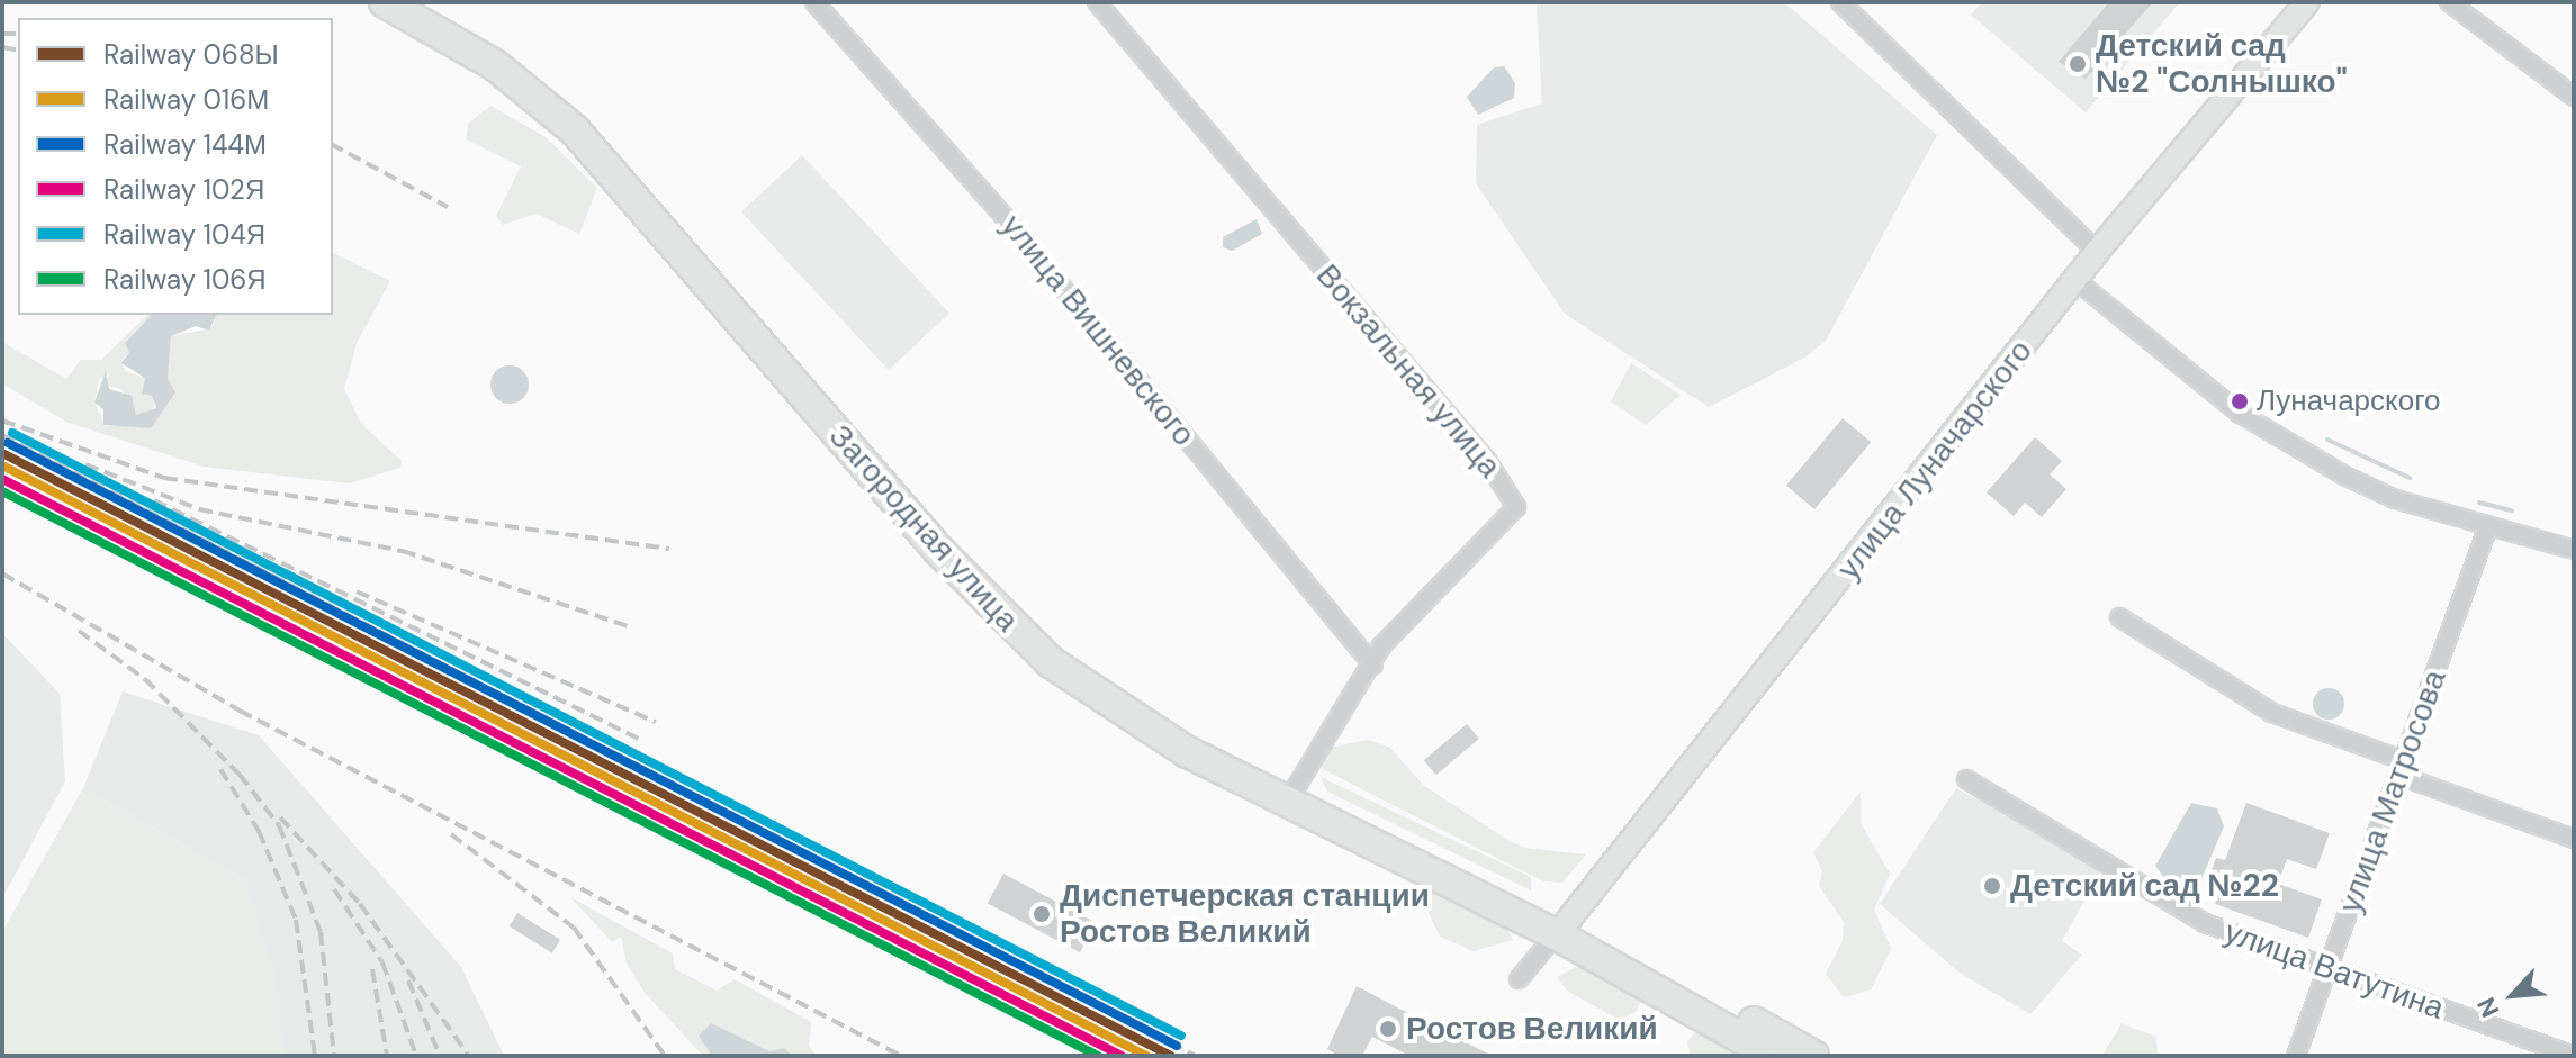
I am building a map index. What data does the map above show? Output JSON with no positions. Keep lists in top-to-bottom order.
{
  "streets": {
    "highway": ["Загородная улица"],
    "street": [
      "улица Вишневского",
      "Вокзальная улица",
      "улица Луначарского",
      "улица Матросова",
      "улица Ватутина"
    ]
  },
  "crossings": [
    ["улица Вишневского", "Вокзальная улица"],
    ["Вокзальная улица", "Загородная улица"],
    ["улица Луначарского", "Загородная улица"],
    ["улица Матросова", "улица Ватутина"]
  ],
  "places": [
    "Детский сад №2 \"Солнышко\"",
    "Луначарского",
    "Детский сад №22",
    "Диспетчерская станции Ростов Великий",
    "Ростов Великий"
  ],
  "lines": [
    "rail line 104Я",
    "rail line 144М",
    "rail line 068Ы",
    "rail line 016М",
    "rail line 102Я",
    "rail line 106Я"
  ],
  "legend": [
    "Railway 068Ы",
    "Railway 016М",
    "Railway 144М",
    "Railway 102Я",
    "Railway 104Я",
    "Railway 106Я"
  ],
  "north": "bottom left"
}
